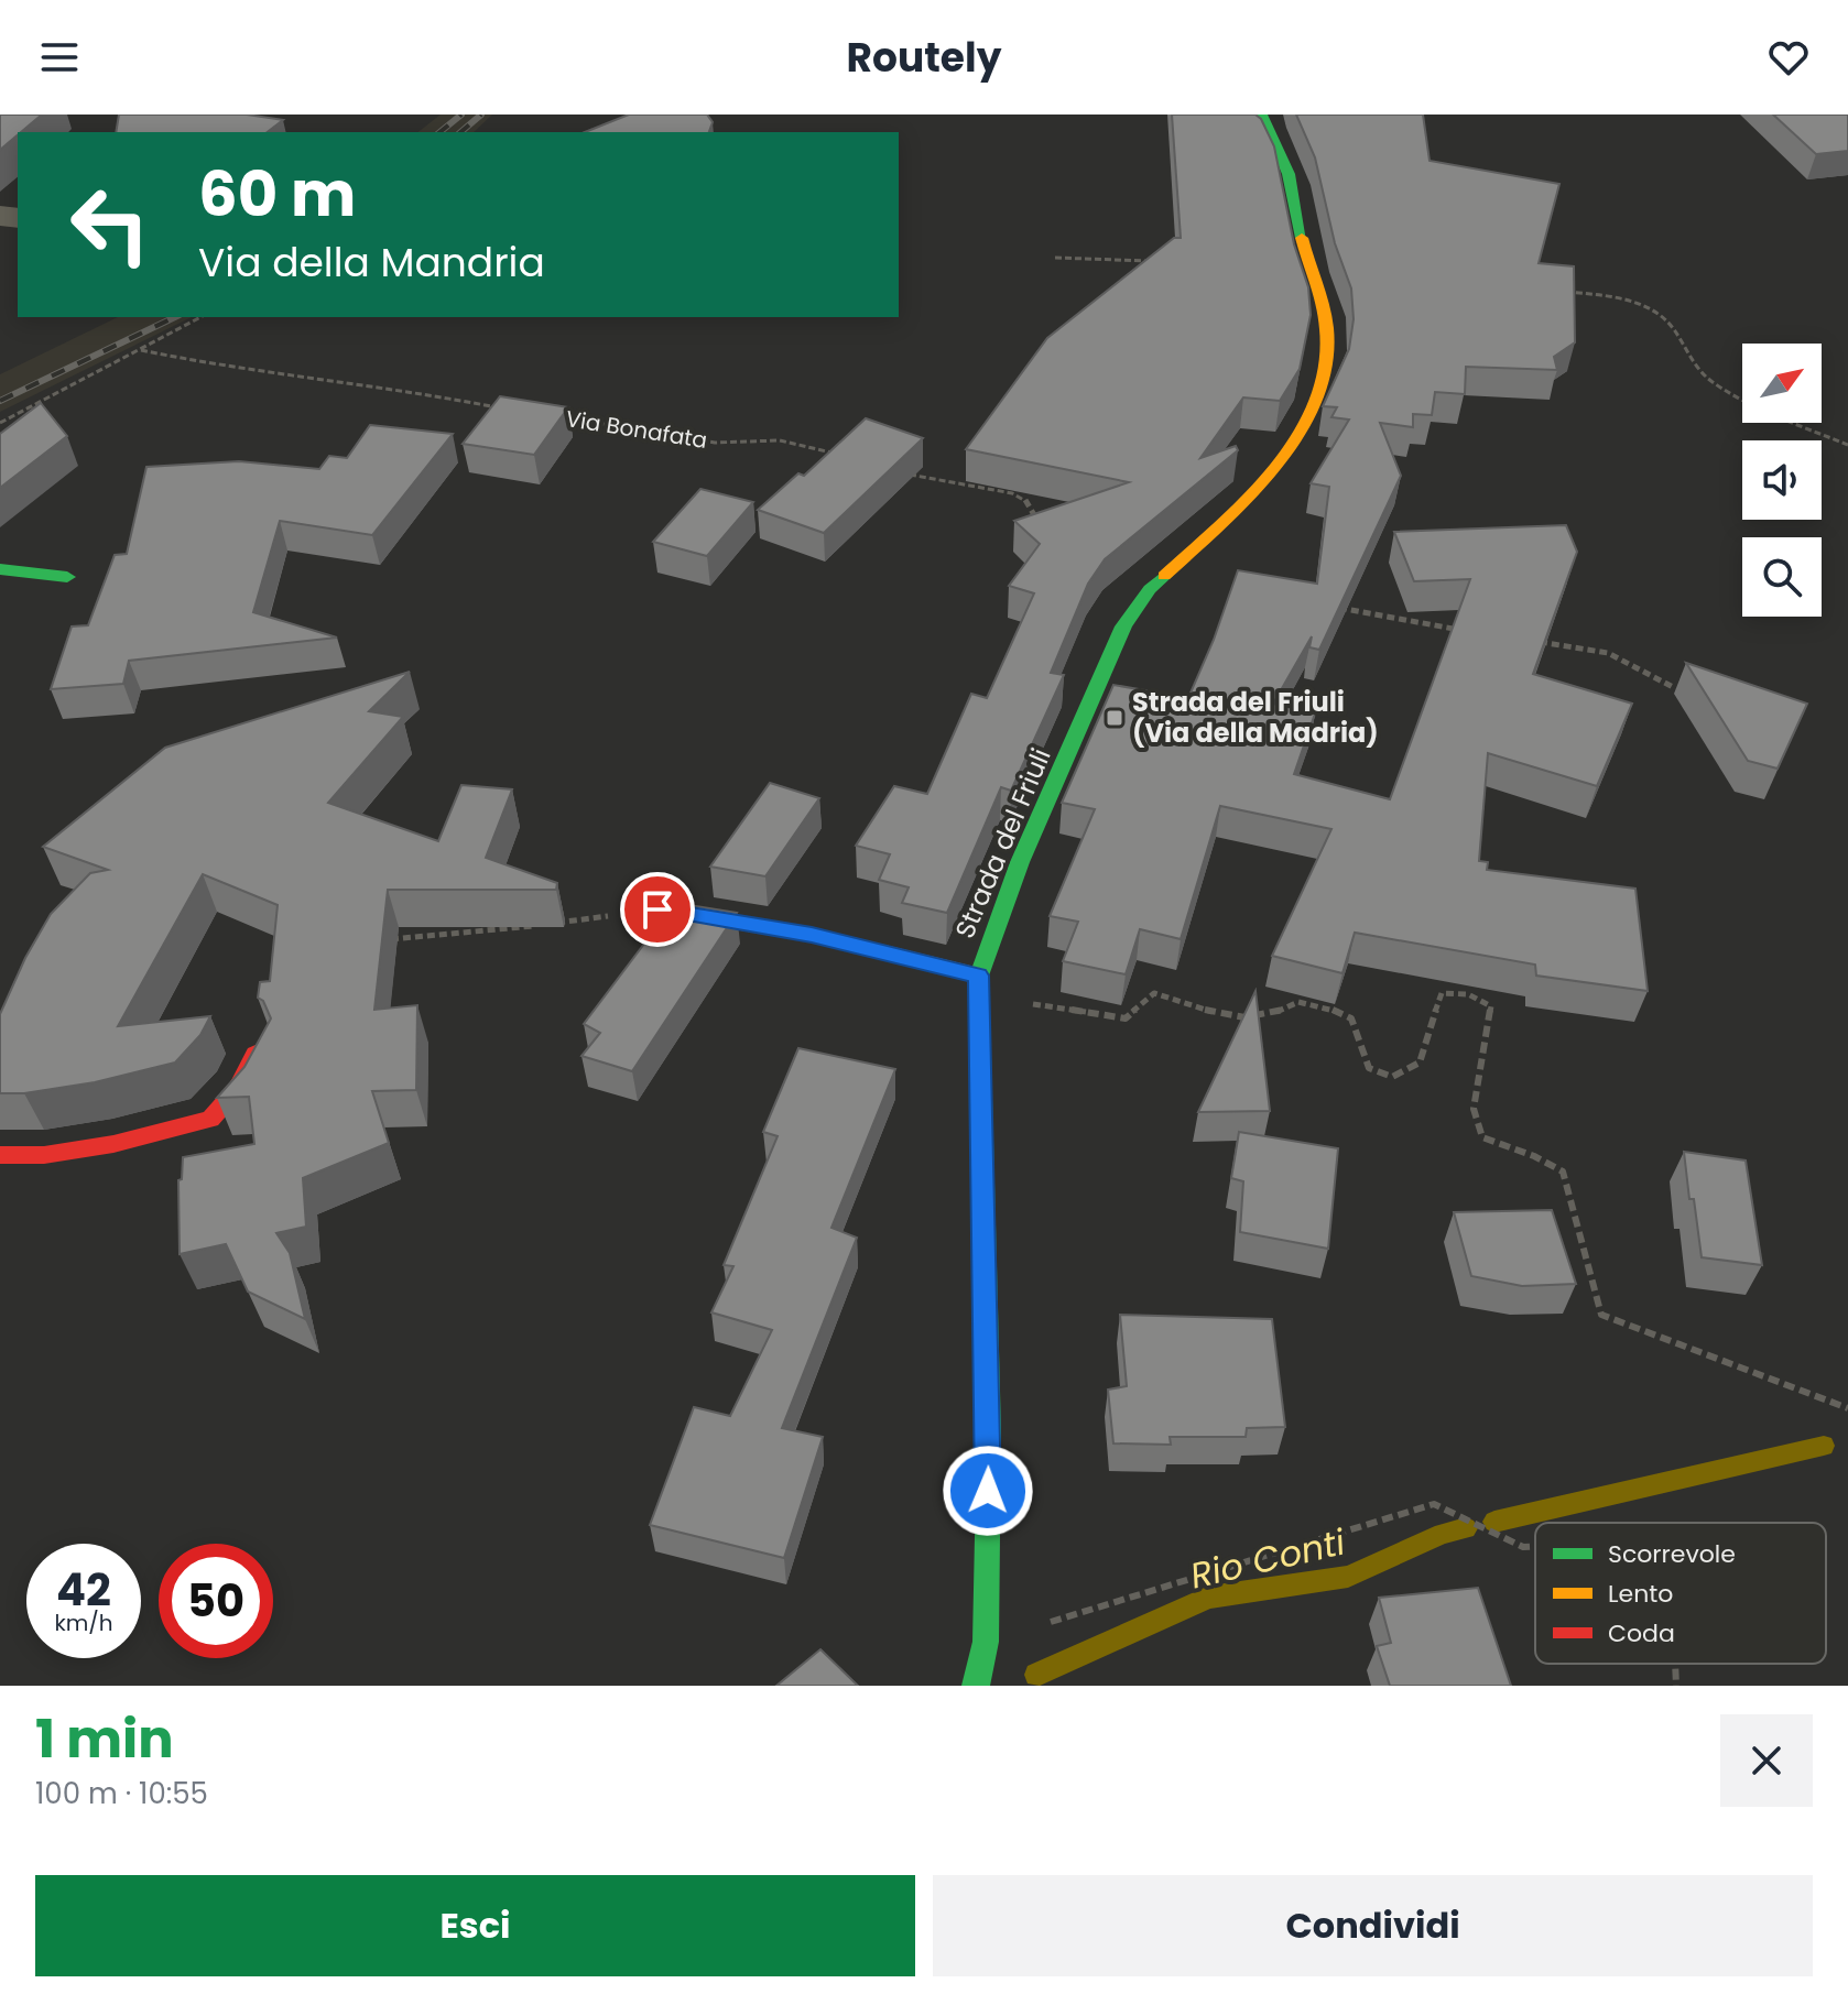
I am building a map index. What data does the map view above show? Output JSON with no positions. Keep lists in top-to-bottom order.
{
  "streets": {
    "main road": ["Strada del Friuli"],
    "path": ["Via Bonafata"]
  },
  "water": ["Rio Conti"],
  "places": {
    "transit": ["Strada del Friuli (Via della Madria)"]
  },
  "legend": ["Scorrevole", "Lento", "Coda"],
  "north": "top right",
  "page": {
    "header": "Routely",
    "turn": ["60 m", "Via della Mandria"],
    "speed": "42 km/h",
    "limit": "50",
    "heading": ["1 min", "100 m · 10:55"],
    "buttons": ["Esci", "Condividi"]
  }
}
